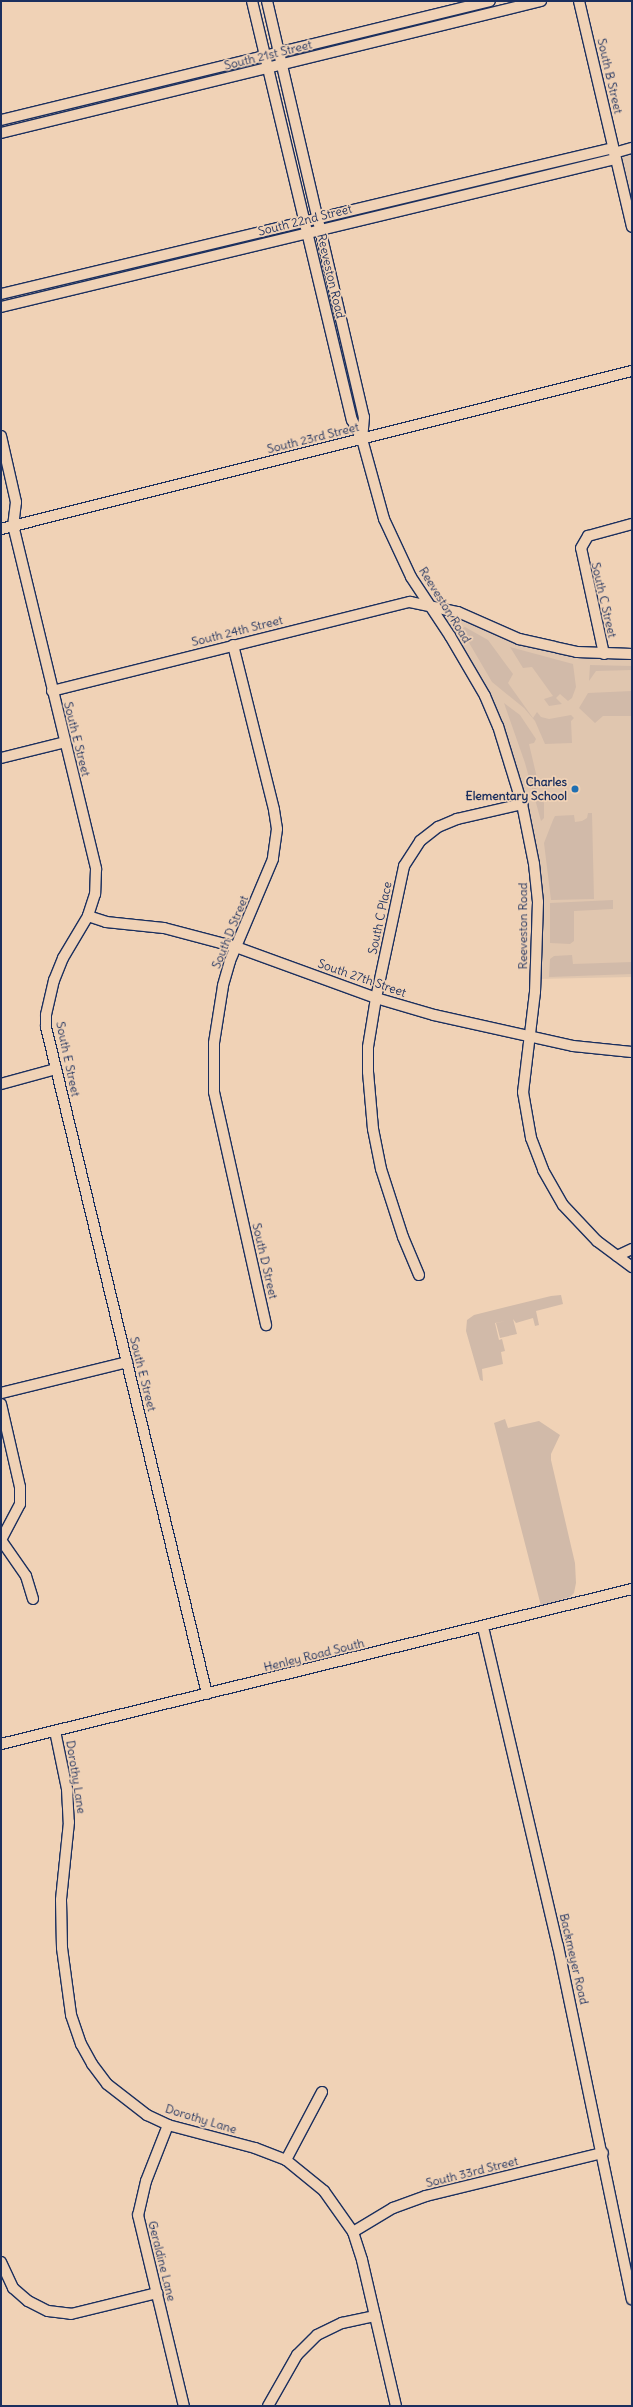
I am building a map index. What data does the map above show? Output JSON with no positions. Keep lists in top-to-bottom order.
{
  "streets": {
    "street": [
      "South 21st Street",
      "South B Street",
      "South 22nd Street",
      "Reeveston Road",
      "South 23rd Street",
      "South C Street",
      "South 24th Street",
      "South E Street",
      "South C Place",
      "South D Street",
      "South 27th Street",
      "Henley Road South",
      "Dorothy Lane",
      "Backmeyer Road",
      "South 33rd Street",
      "Geraldine Lane"
    ]
  },
  "crossings": [
    ["South 21st Street", "Reeveston Road"],
    ["South B Street", "South 22nd Street"],
    ["South 22nd Street", "Reeveston Road"],
    ["Reeveston Road", "South 23rd Street"],
    ["Reeveston Road", "South 24th Street"],
    ["Reeveston Road", "South C Place"],
    ["Reeveston Road", "South 27th Street"],
    ["South 23rd Street", "South E Street"],
    ["South C Street", "South 24th Street"],
    ["South 24th Street", "South E Street"],
    ["South 24th Street", "South D Street"],
    ["South E Street", "South 27th Street"],
    ["South E Street", "Henley Road South"],
    ["South C Place", "South 27th Street"],
    ["South D Street", "South 27th Street"],
    ["Henley Road South", "Dorothy Lane"],
    ["Henley Road South", "Backmeyer Road"],
    ["Dorothy Lane", "South 33rd Street"],
    ["Dorothy Lane", "Geraldine Lane"],
    ["Backmeyer Road", "South 33rd Street"]
  ],
  "places": ["Charles Elementary School"]
}
